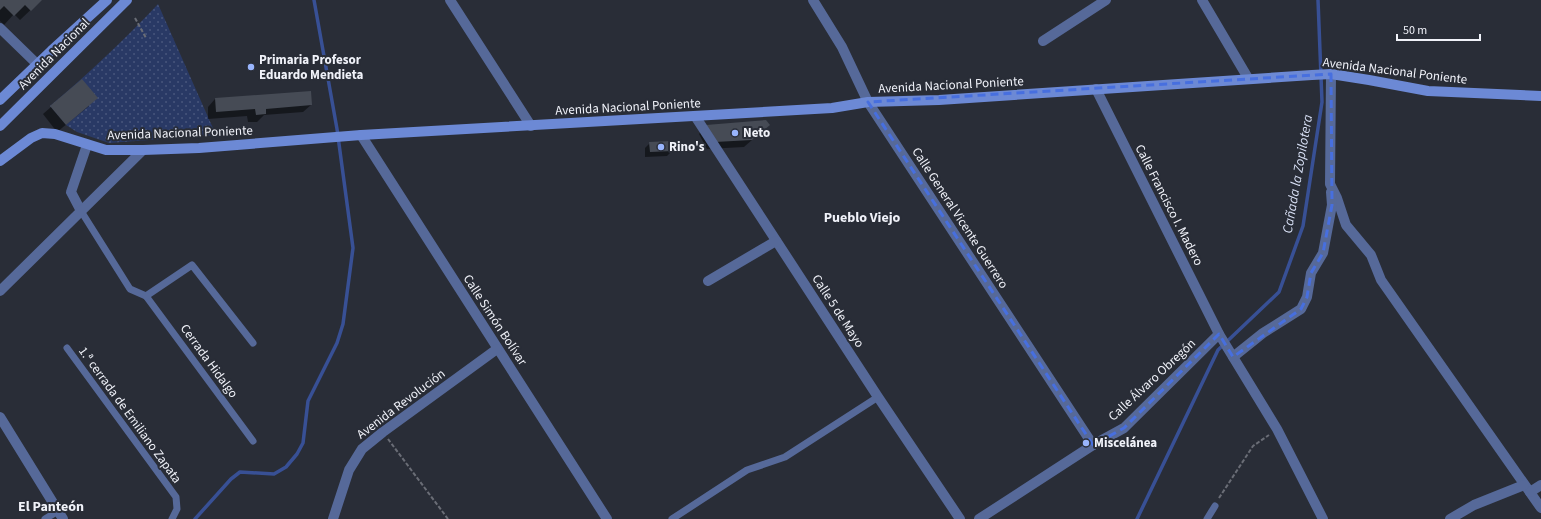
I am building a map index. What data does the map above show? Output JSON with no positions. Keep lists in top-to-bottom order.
{
  "streets": {
    "street": [
      "Avenida Nacional",
      "Avenida Nacional Poniente",
      "Calle Francisco I. Madero",
      "Calle General Vicente Guerrero",
      "Calle 5 de Mayo",
      "Calle Simón Bolívar",
      "Calle Álvaro Obregón",
      "Avenida Revolución"
    ],
    "lane": ["Cerrada Hidalgo", "1.ª cerrada de Emiliano Zapata"]
  },
  "crossings": [
    ["Avenida Nacional Poniente", "Calle Francisco I. Madero"],
    ["Avenida Nacional Poniente", "Calle General Vicente Guerrero"],
    ["Avenida Nacional Poniente", "Calle 5 de Mayo"],
    ["Avenida Nacional Poniente", "Calle Simón Bolívar"],
    ["Calle Francisco I. Madero", "Calle Álvaro Obregón"],
    ["Calle General Vicente Guerrero", "Calle Álvaro Obregón"],
    ["Calle Simón Bolívar", "Avenida Revolución"]
  ],
  "districts": ["Pueblo Viejo", "El Panteón"],
  "water": ["Cañada la Zopilotera"],
  "places": [
    "Primaria Profesor Eduardo Mendieta",
    "Neto",
    "Rino's",
    "Miscelánea"
  ],
  "scale_bar": "50 m"
}
